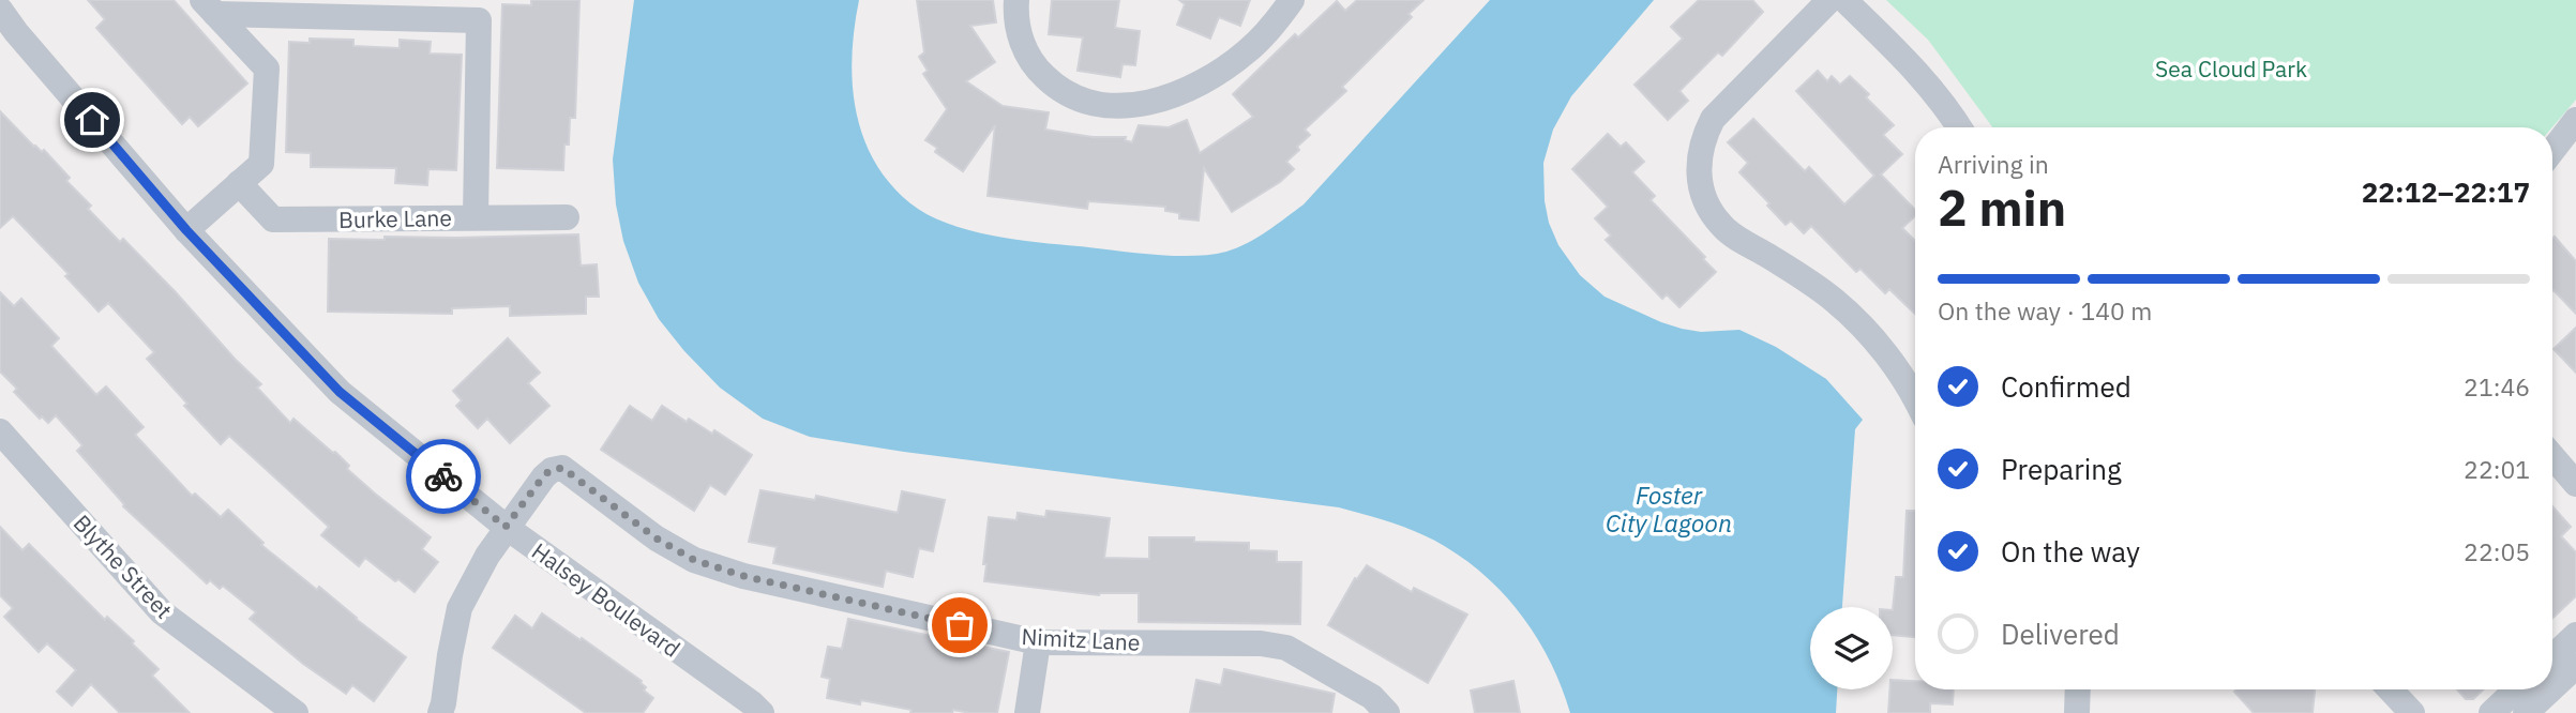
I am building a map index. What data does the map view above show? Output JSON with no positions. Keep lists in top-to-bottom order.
{
  "streets": {
    "street": [
      "Burke Lane",
      "Blythe Street",
      "Halsey Boulevard",
      "Nimitz Lane"
    ]
  },
  "crossings": [
    ["Halsey Boulevard", "Nimitz Lane"]
  ],
  "water": ["Foster City Lagoon"],
  "parks": ["Sea Cloud Park"],
  "page": {
    "heading": ["2 min", "Arriving in", "22:12–22:17"],
    "bar": "On the way · 140 m",
    "list": [
      ["Confirmed", "21:46"],
      ["Preparing", "22:01"],
      ["On the way", "22:05"],
      "Delivered"
    ]
  }
}
